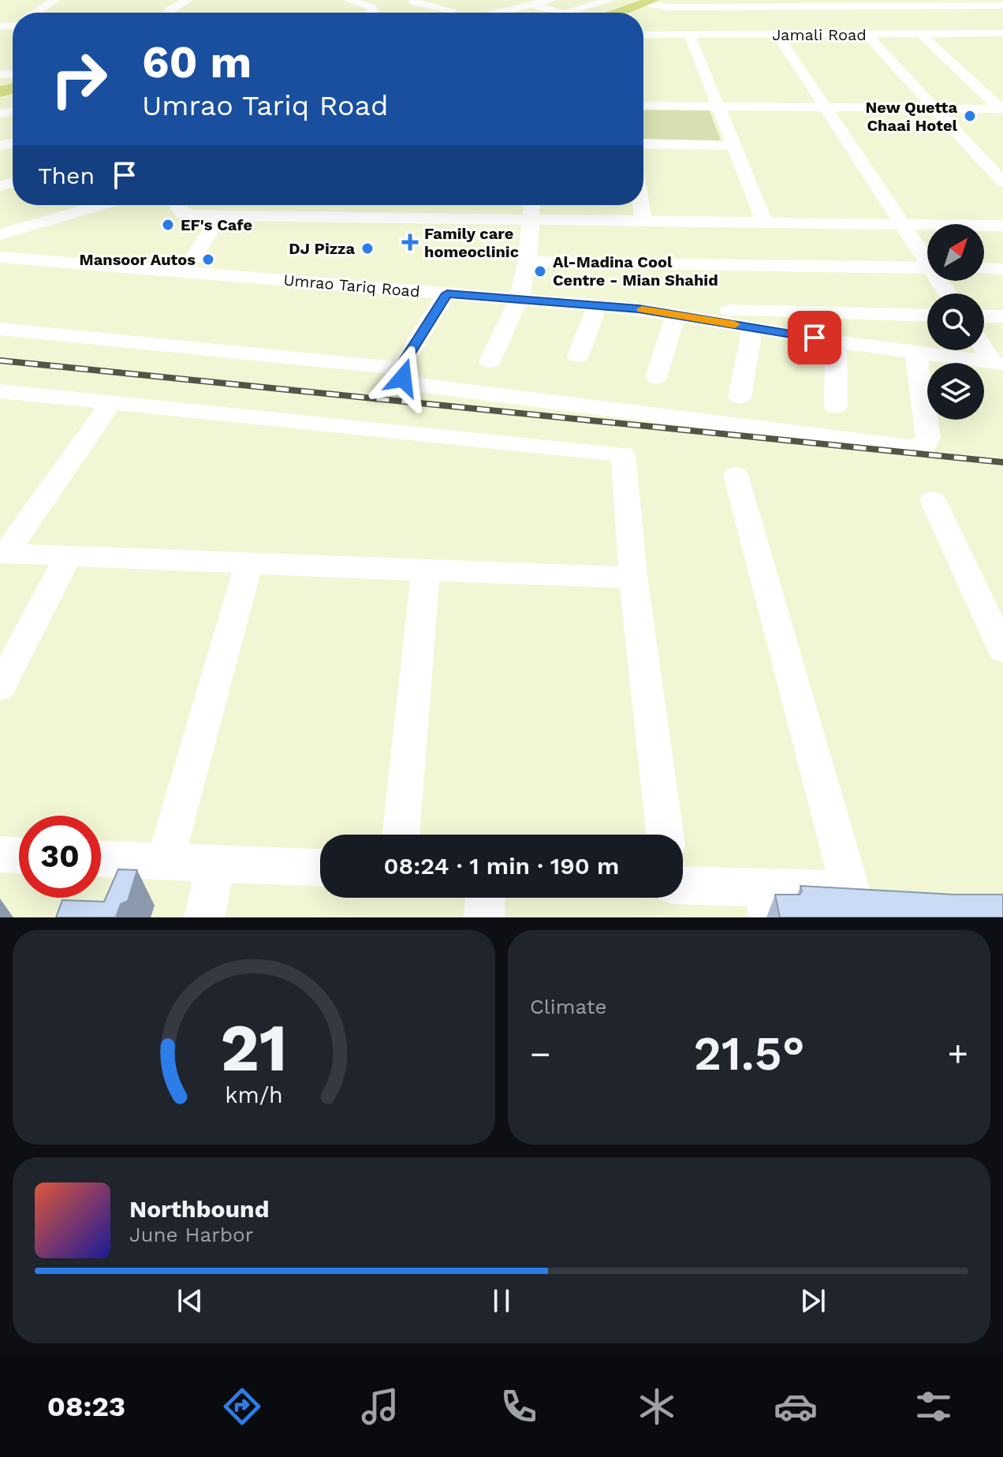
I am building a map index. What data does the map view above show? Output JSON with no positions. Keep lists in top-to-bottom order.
{
  "streets": {
    "street": ["Jamali Road", "Umrao Tariq Road"]
  },
  "places": {
    "other": [
      "New Quetta Chaai Hotel",
      "EF's Cafe",
      "DJ Pizza",
      "Mansoor Autos",
      "Al-Madina Cool Centre - Mian Shahid"
    ],
    "health": ["Family care homeoclinic"]
  },
  "north": "top right",
  "page": {
    "turn": ["60 m", "Umrao Tariq Road"],
    "then": "Then",
    "limit": "30",
    "trip": "08:24 · 1 min · 190 m",
    "tile": "Climate",
    "heat": ["−", "21.5°", "+"],
    "song": ["Northbound", "June Harbor"],
    "tabs": "08:23",
    "gauge": ["21", "km/h"]
  }
}
